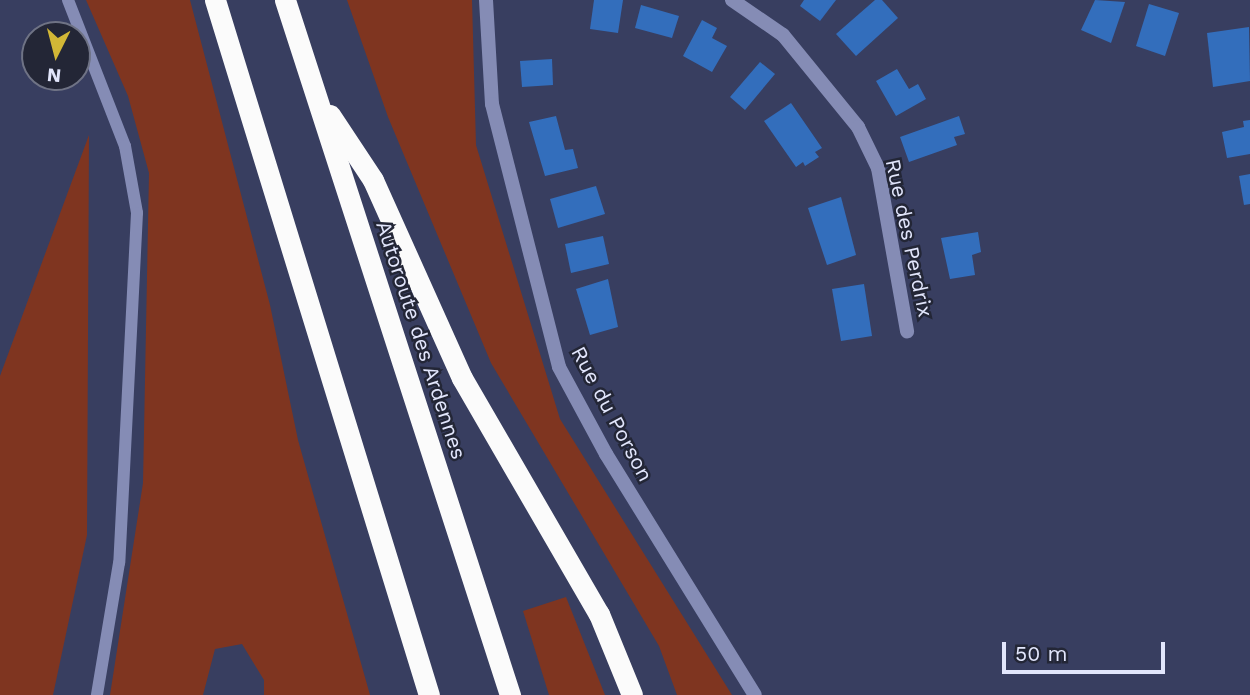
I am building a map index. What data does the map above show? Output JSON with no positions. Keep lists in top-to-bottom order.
{
  "streets": {
    "highway": ["Autoroute des Ardennes"],
    "street": ["Rue des Perdrix", "Rue du Porson"]
  },
  "scale_bar": "50 m",
  "north": "bottom"
}
